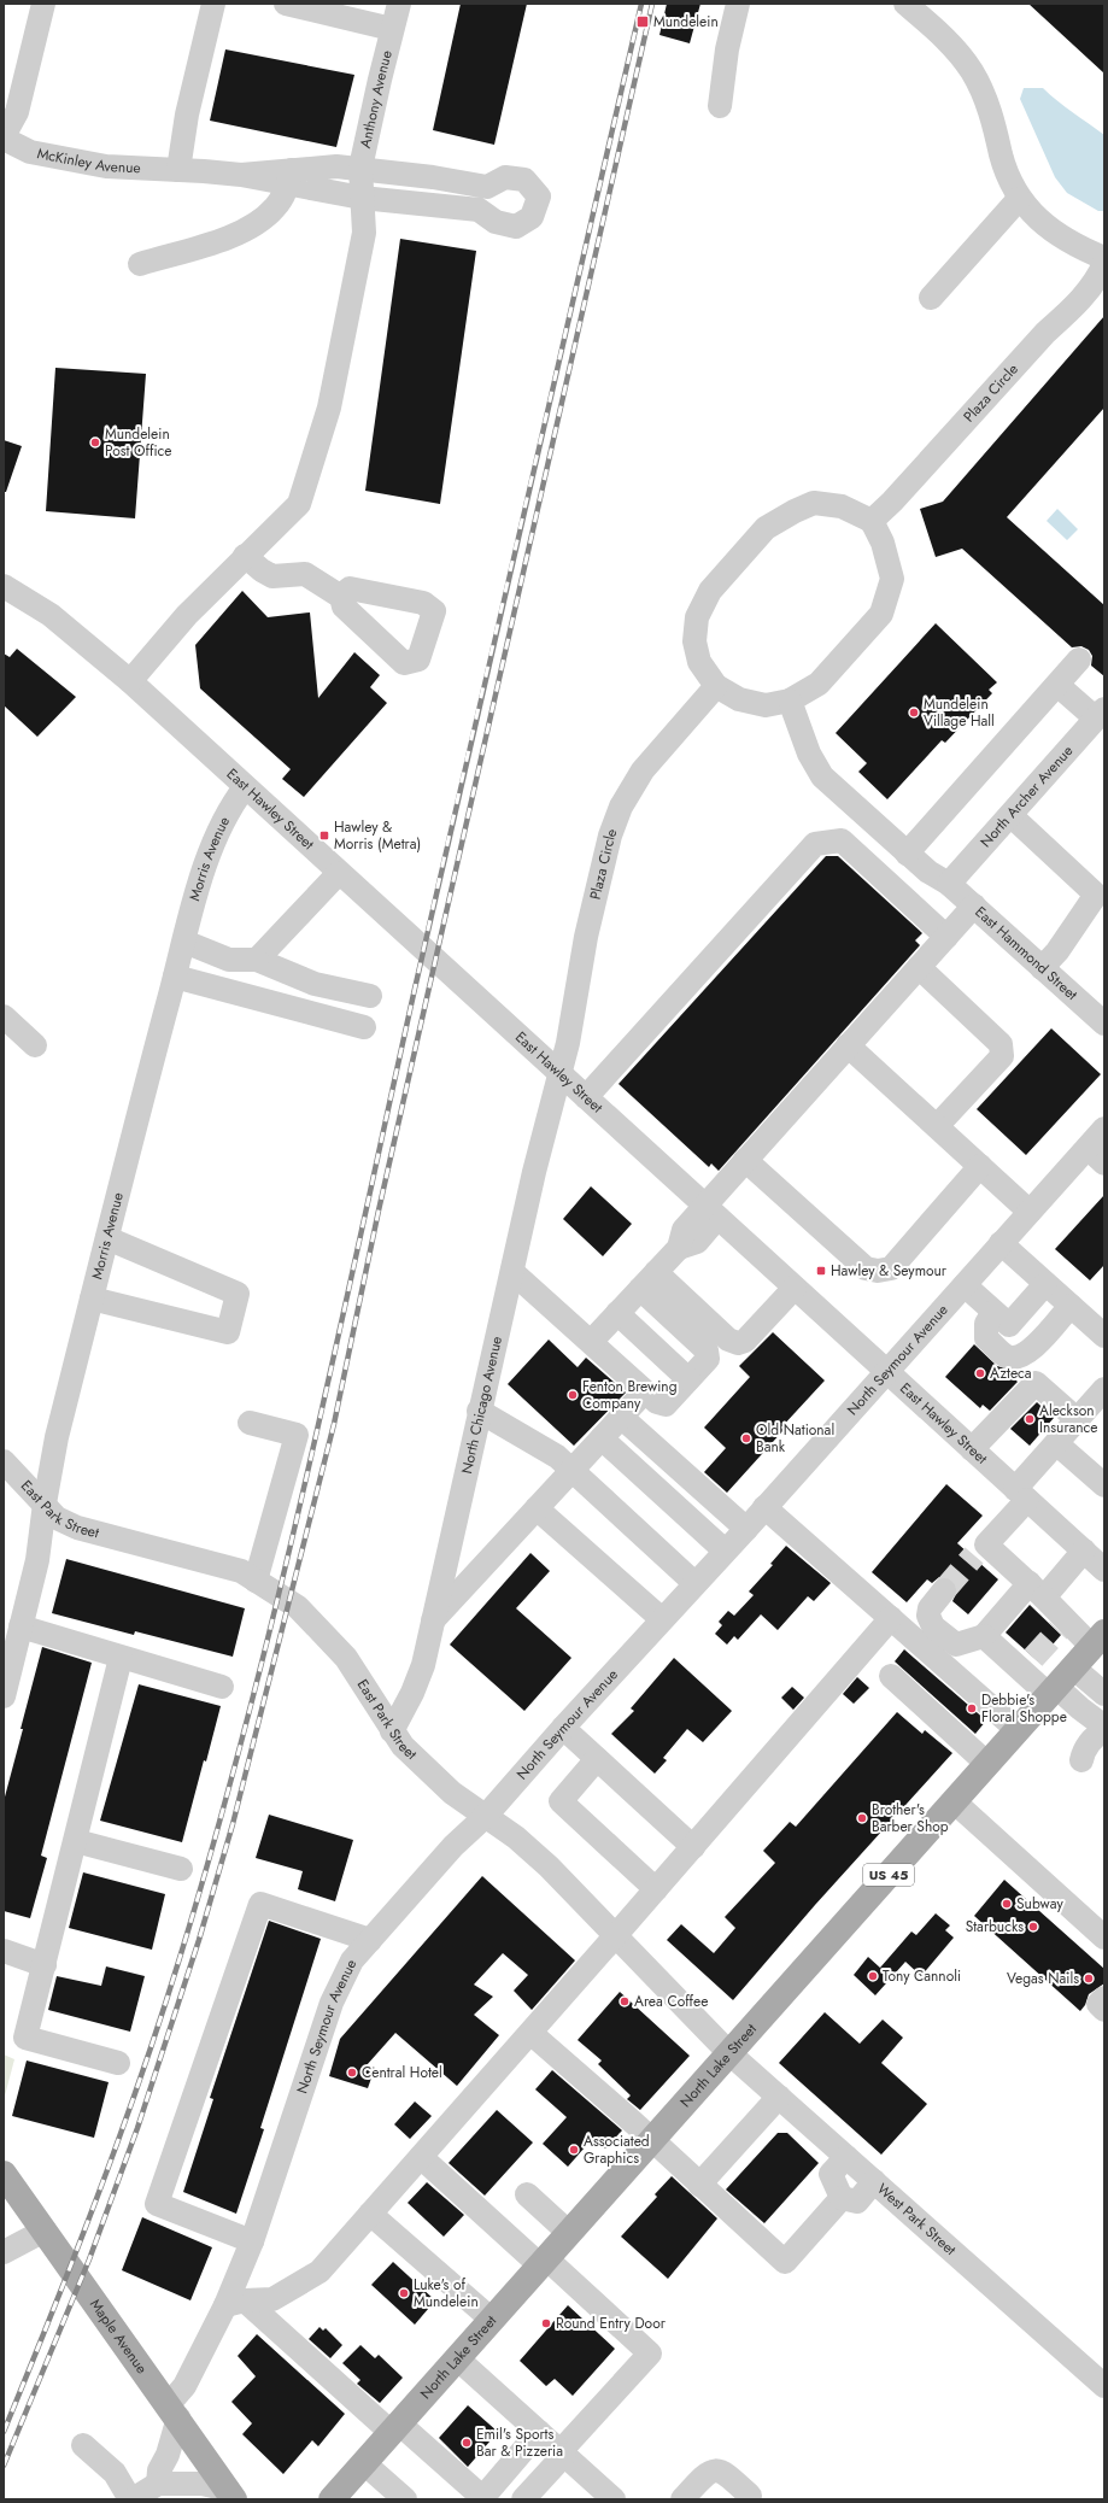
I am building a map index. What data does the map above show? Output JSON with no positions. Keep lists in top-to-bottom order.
{
  "streets": {
    "main road": ["US 45", "North Lake Street", "Maple Avenue"],
    "street": [
      "Anthony Avenue",
      "McKinley Avenue",
      "Plaza Circle",
      "North Archer Avenue",
      "East Hawley Street",
      "Morris Avenue",
      "East Hammond Street",
      "North Seymour Avenue",
      "North Chicago Avenue",
      "East Park Street",
      "West Park Street"
    ]
  },
  "crossings": [
    ["Anthony Avenue", "East Hawley Street"],
    ["Plaza Circle", "East Hawley Street"],
    ["Plaza Circle", "North Chicago Avenue"],
    ["North Archer Avenue", "East Hammond Street"],
    ["East Hawley Street", "Morris Avenue"],
    ["East Hawley Street", "North Seymour Avenue"],
    ["East Hawley Street", "North Chicago Avenue"],
    ["Morris Avenue", "East Park Street"],
    ["North Seymour Avenue", "East Park Street"],
    ["North Seymour Avenue", "Maple Avenue"],
    ["North Chicago Avenue", "East Park Street"],
    ["East Park Street", "North Lake Street"],
    ["East Park Street", "West Park Street"],
    ["North Lake Street", "West Park Street"]
  ],
  "places": {
    "transit": ["Mundelein", "Hawley & Morris (Metra)", "Hawley & Seymour"],
    "other": [
      "Mundelein Post Office",
      "Mundelein Village Hall",
      "Azteca",
      "Fenton Brewing Company",
      "Aleckson Insurance",
      "Old National Bank",
      "Debbie's Floral Shoppe",
      "Brother's Barber Shop",
      "Subway",
      "Starbucks",
      "Tony Cannoli",
      "Vegas Nails",
      "Area Coffee",
      "Central Hotel",
      "Associated Graphics",
      "Luke's of Mundelein",
      "Round Entry Door",
      "Emil's Sports Bar & Pizzeria"
    ]
  }
}
